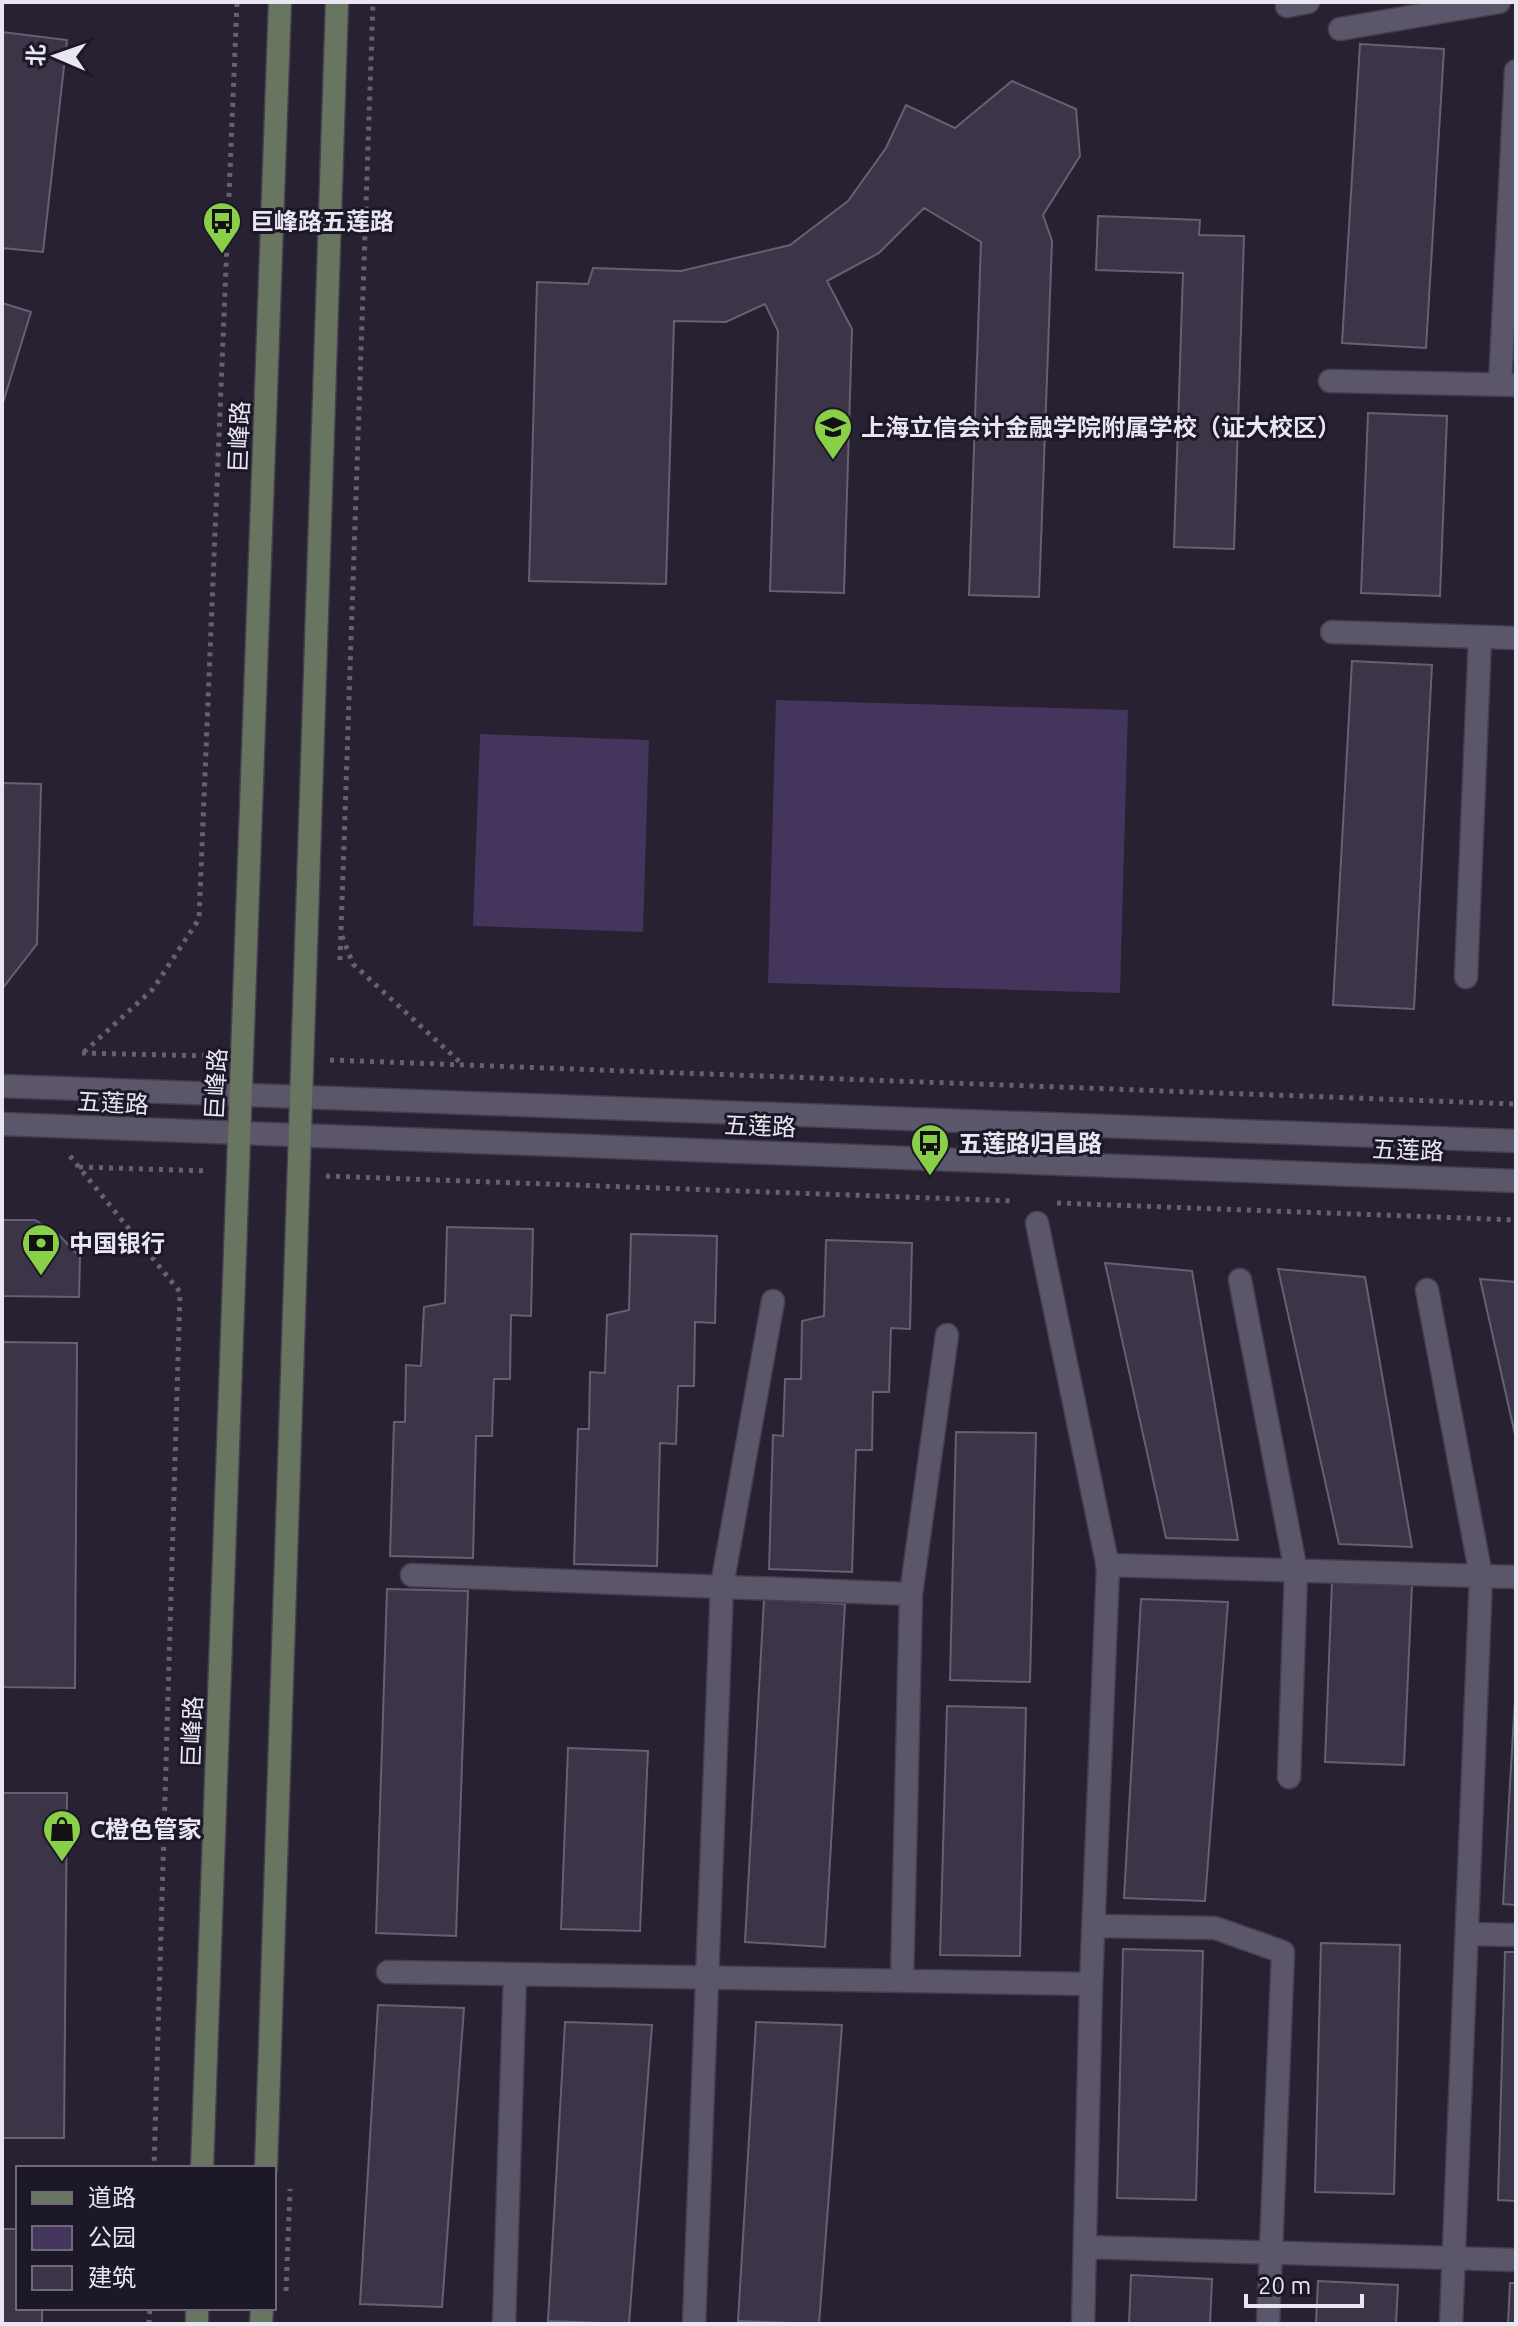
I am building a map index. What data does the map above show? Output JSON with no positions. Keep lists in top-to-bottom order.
{
  "streets": {
    "main road": ["巨峰路"],
    "street": ["五莲路"]
  },
  "crossings": [
    ["巨峰路", "五莲路"]
  ],
  "places": {
    "bus stop": ["巨峰路五莲路", "五莲路归昌路"],
    "school or university": ["上海立信会计金融学院附属学校（证大校区）"],
    "bank": ["中国银行"],
    "shop": ["C橙色管家"]
  },
  "legend": ["道路", "公园", "建筑"],
  "scale_bar": "20 m",
  "north": "left"
}
